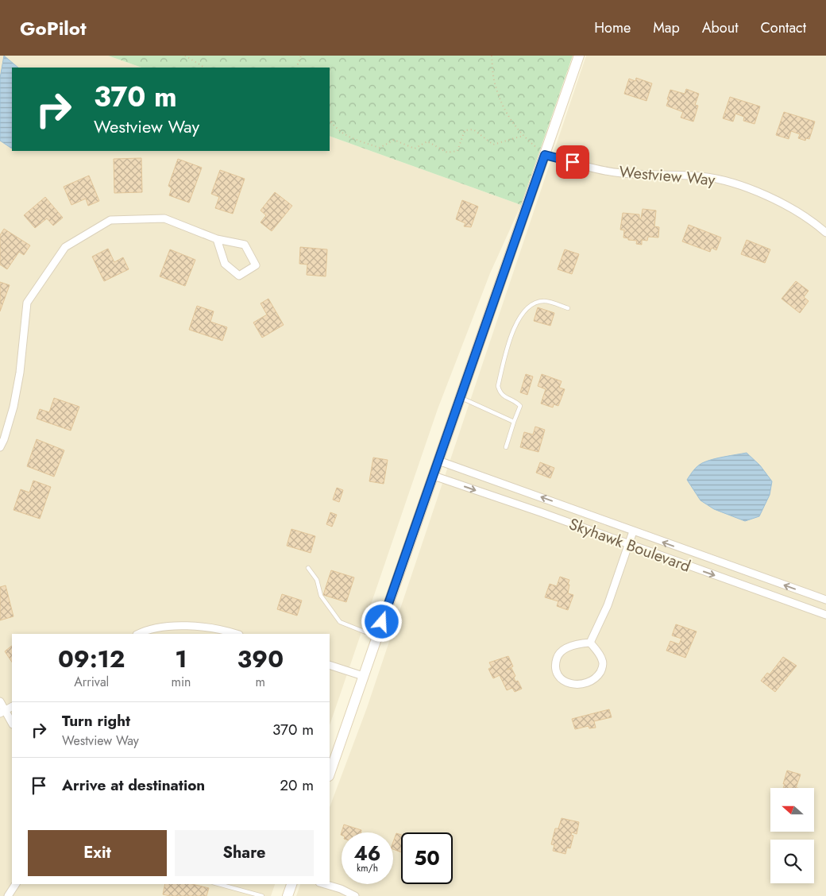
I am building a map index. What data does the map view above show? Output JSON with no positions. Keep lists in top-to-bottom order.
{
  "streets": {
    "street": ["Westview Way", "Skyhawk Boulevard"]
  },
  "north": "left",
  "page": {
    "header": "GoPilot",
    "nav": [
      "Home",
      "Map",
      "About",
      "Contact"
    ],
    "turn": ["370 m", "Westview Way"],
    "eta": [
      "09:12",
      "Arrival",
      "1",
      "min",
      "390",
      "m"
    ],
    "list": [
      {
        "name": "Turn right",
        "note": "Westview Way",
        "value": "370 m"
      },
      {
        "name": "Arrive at destination",
        "value": "20 m"
      }
    ],
    "buttons": ["Exit", "Share"],
    "speed": "46 km/h",
    "limit": "50"
  }
}
